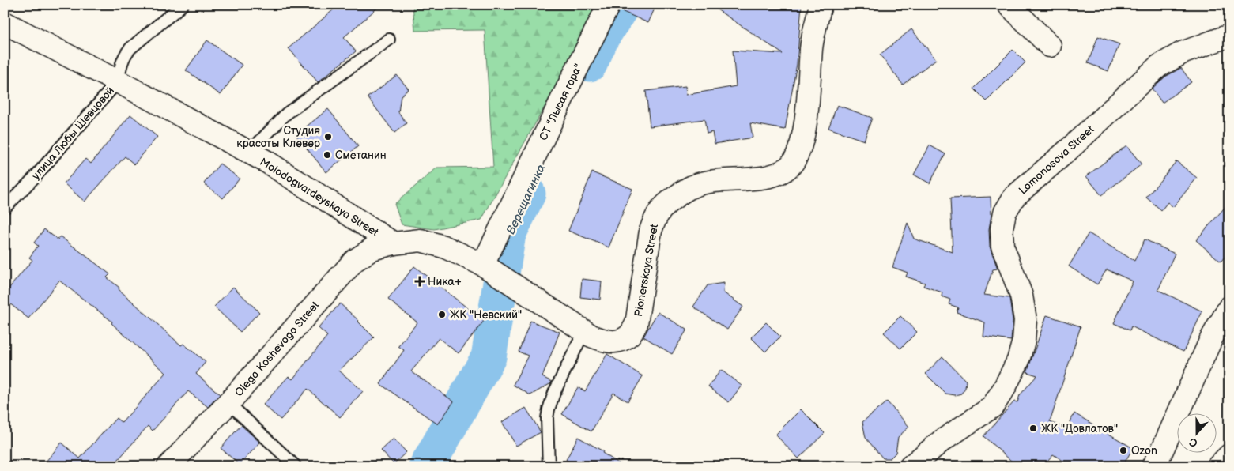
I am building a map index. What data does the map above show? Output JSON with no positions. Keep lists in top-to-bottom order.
{
  "streets": {
    "street": [
      "СТ \"Лысая гора\"",
      "Lomonosova Street",
      "Molodogvardeyskaya Street",
      "Pionerskaya Street",
      "Olega Koshevogo Street"
    ],
    "lane": ["улица Любы Шевцовой"]
  },
  "crossings": [
    ["улица Любы Шевцовой", "Molodogvardeyskaya Street"],
    ["Molodogvardeyskaya Street", "Olega Koshevogo Street"]
  ],
  "water": ["Верещагинка"],
  "places": {
    "other": [
      "Студия красоты Клевер",
      "Сметанин",
      "ЖК \"Невский\"",
      "ЖК \"Довлатов\"",
      "Ozon"
    ],
    "health": ["Ника+"]
  },
  "north": "bottom"
}
